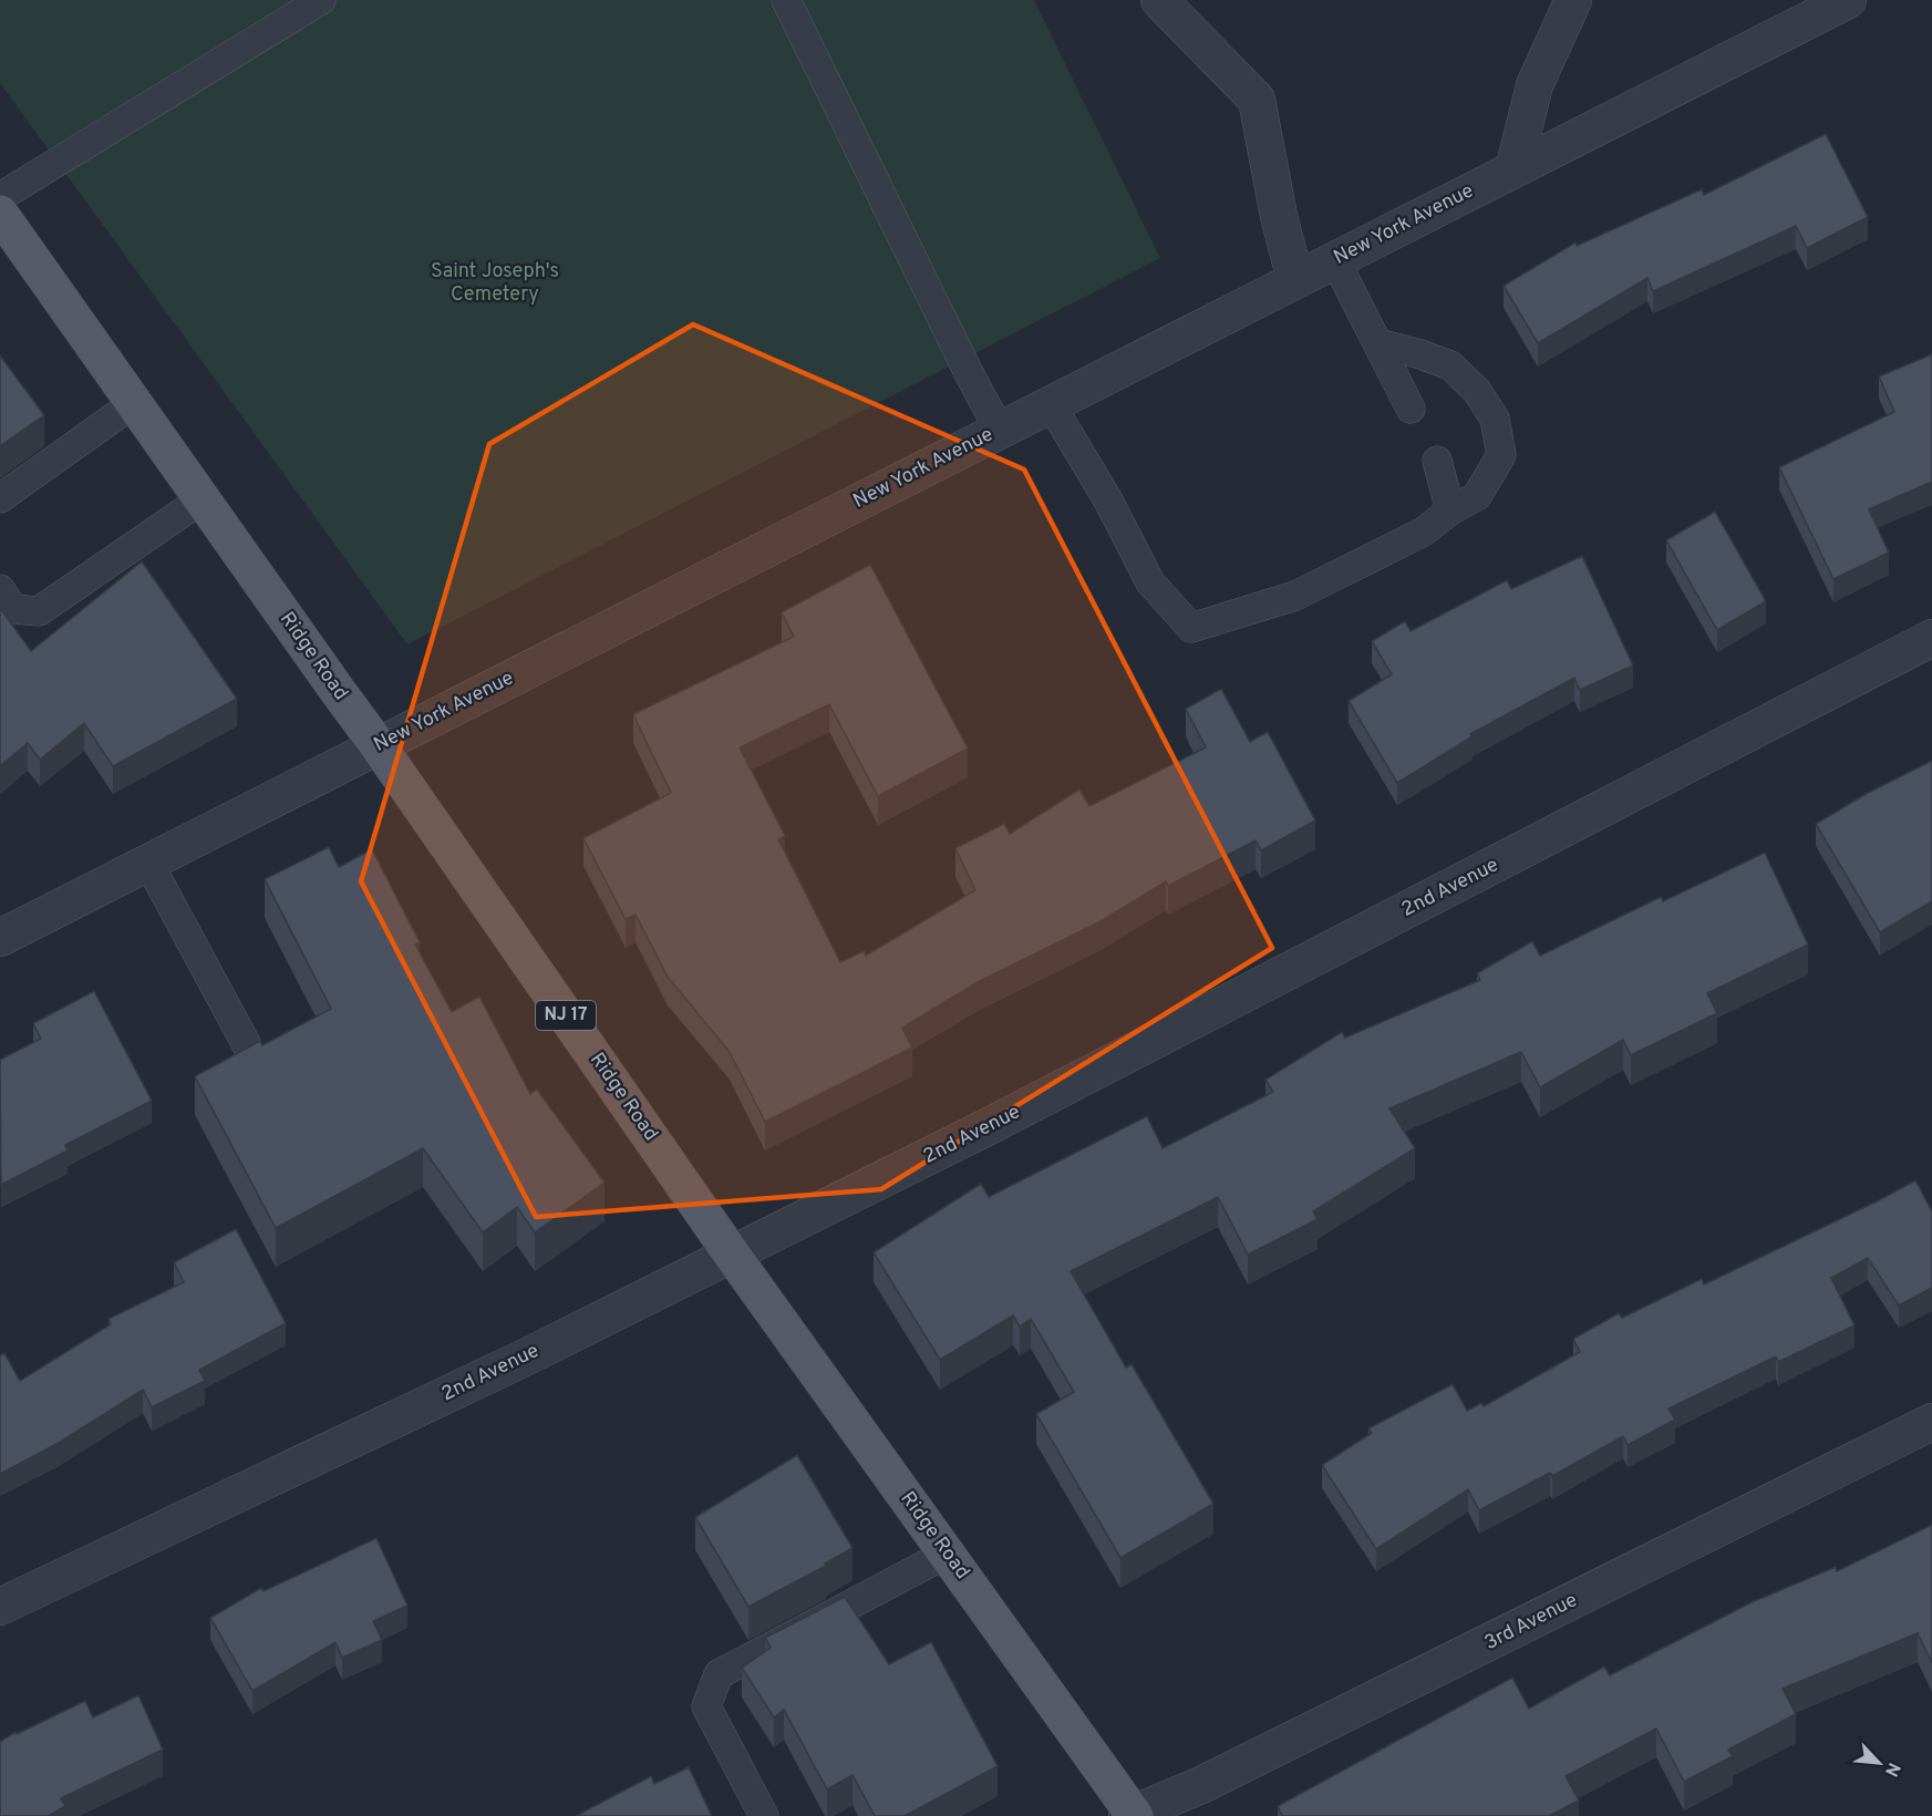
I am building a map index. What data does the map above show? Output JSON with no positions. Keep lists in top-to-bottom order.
{
  "streets": {
    "main road": ["Ridge Road", "NJ 17"],
    "street": ["New York Avenue", "2nd Avenue", "3rd Avenue"]
  },
  "crossings": [
    ["New York Avenue", "Ridge Road"],
    ["Ridge Road", "2nd Avenue"],
    ["Ridge Road", "3rd Avenue"]
  ],
  "parks": ["Saint Joseph's Cemetery"],
  "north": "bottom right"
}
